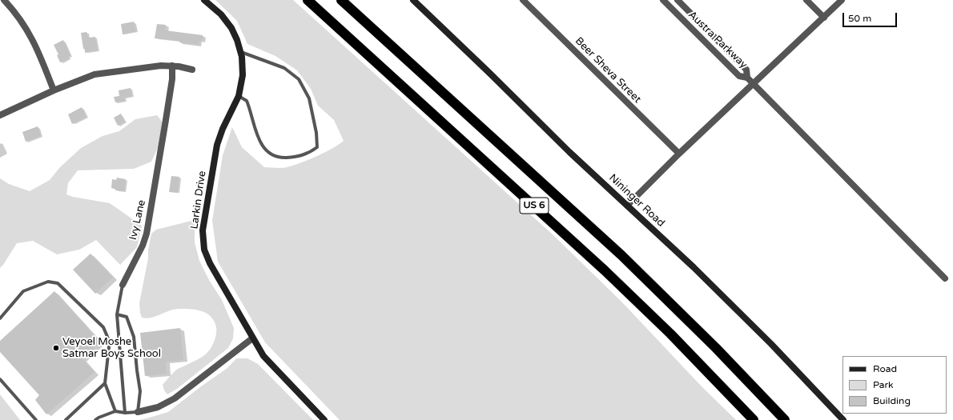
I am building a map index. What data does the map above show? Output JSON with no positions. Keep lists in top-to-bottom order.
{
  "streets": {
    "highway": ["US 6"],
    "street": [
      "Austra Parkway",
      "Beer Sheva Street",
      "Larkin Drive",
      "Nininger Road",
      "Ivy Lane"
    ]
  },
  "places": ["Veyoel Moshe Satmar Boys School"],
  "legend": ["Road", "Park", "Building"],
  "scale_bar": "50 m"
}
